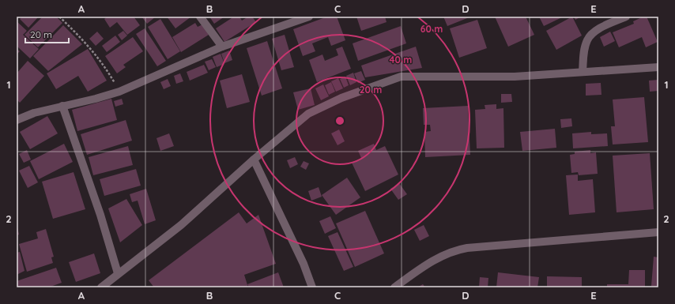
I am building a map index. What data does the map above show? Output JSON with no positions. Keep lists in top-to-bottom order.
{
  "scale_bar": "20 m",
  "grid": {
    "columns": [
      "A",
      "B",
      "C",
      "D",
      "E"
    ],
    "rows": ["1", "2"]
  },
  "rings": ["60 m", "40 m", "20 m"]
}
